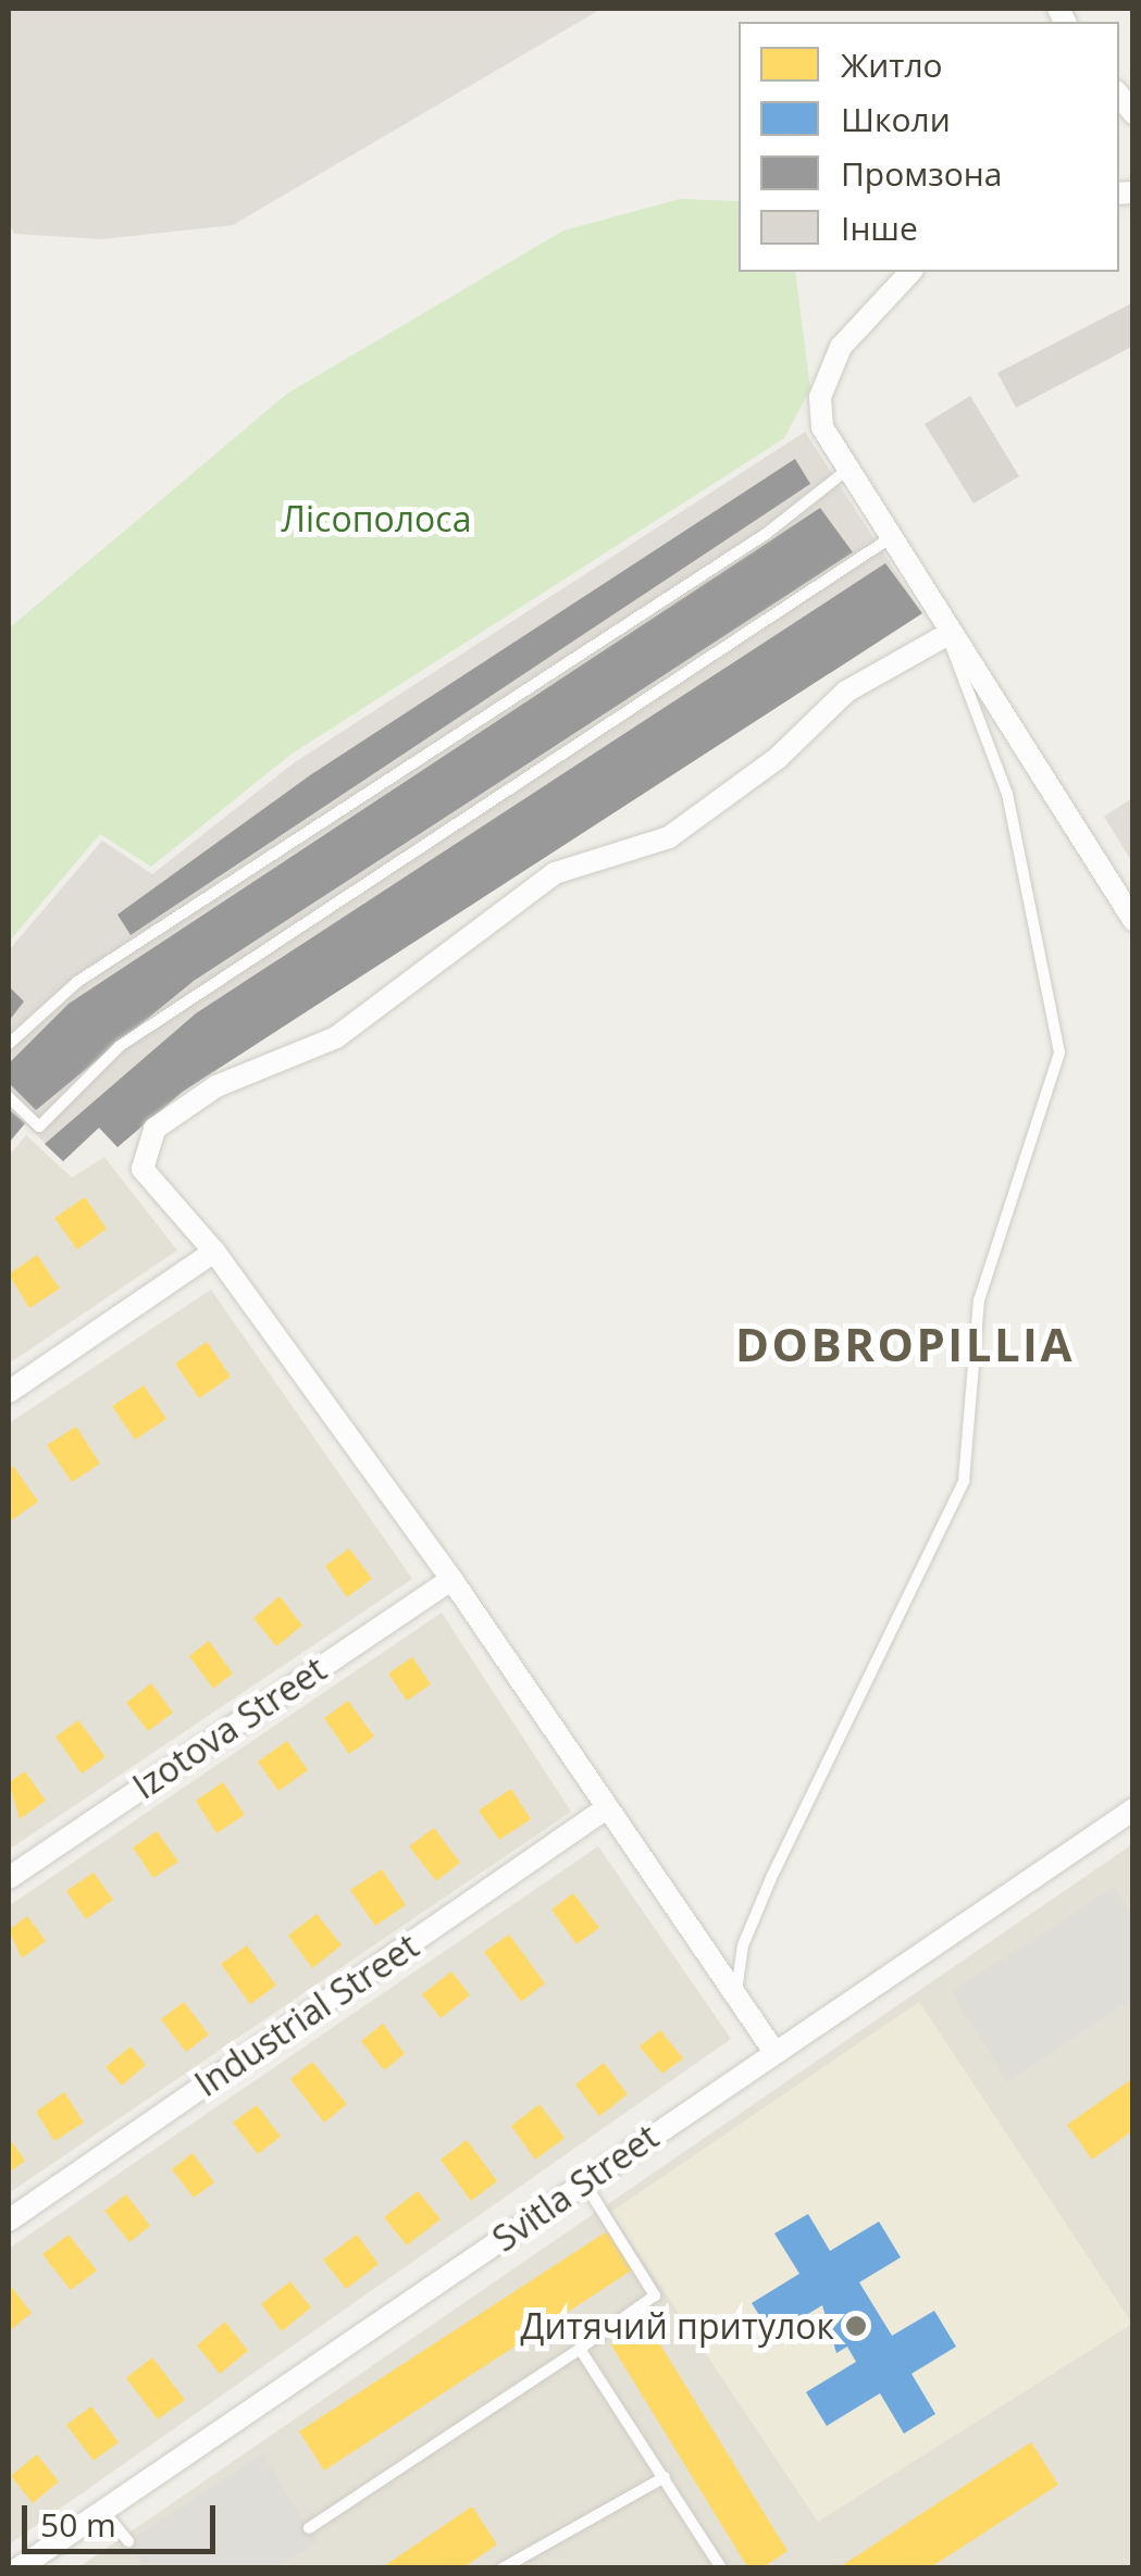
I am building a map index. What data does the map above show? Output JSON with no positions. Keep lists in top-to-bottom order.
{
  "streets": {
    "street": ["Izotova Street", "Industrial Street", "Svitla Street"]
  },
  "districts": ["DOBROPILLIA"],
  "parks": ["Лісополоса"],
  "places": ["Дитячий притулок"],
  "legend": [
    "Житло",
    "Школи",
    "Промзона",
    "Інше"
  ],
  "scale_bar": "50 m"
}
